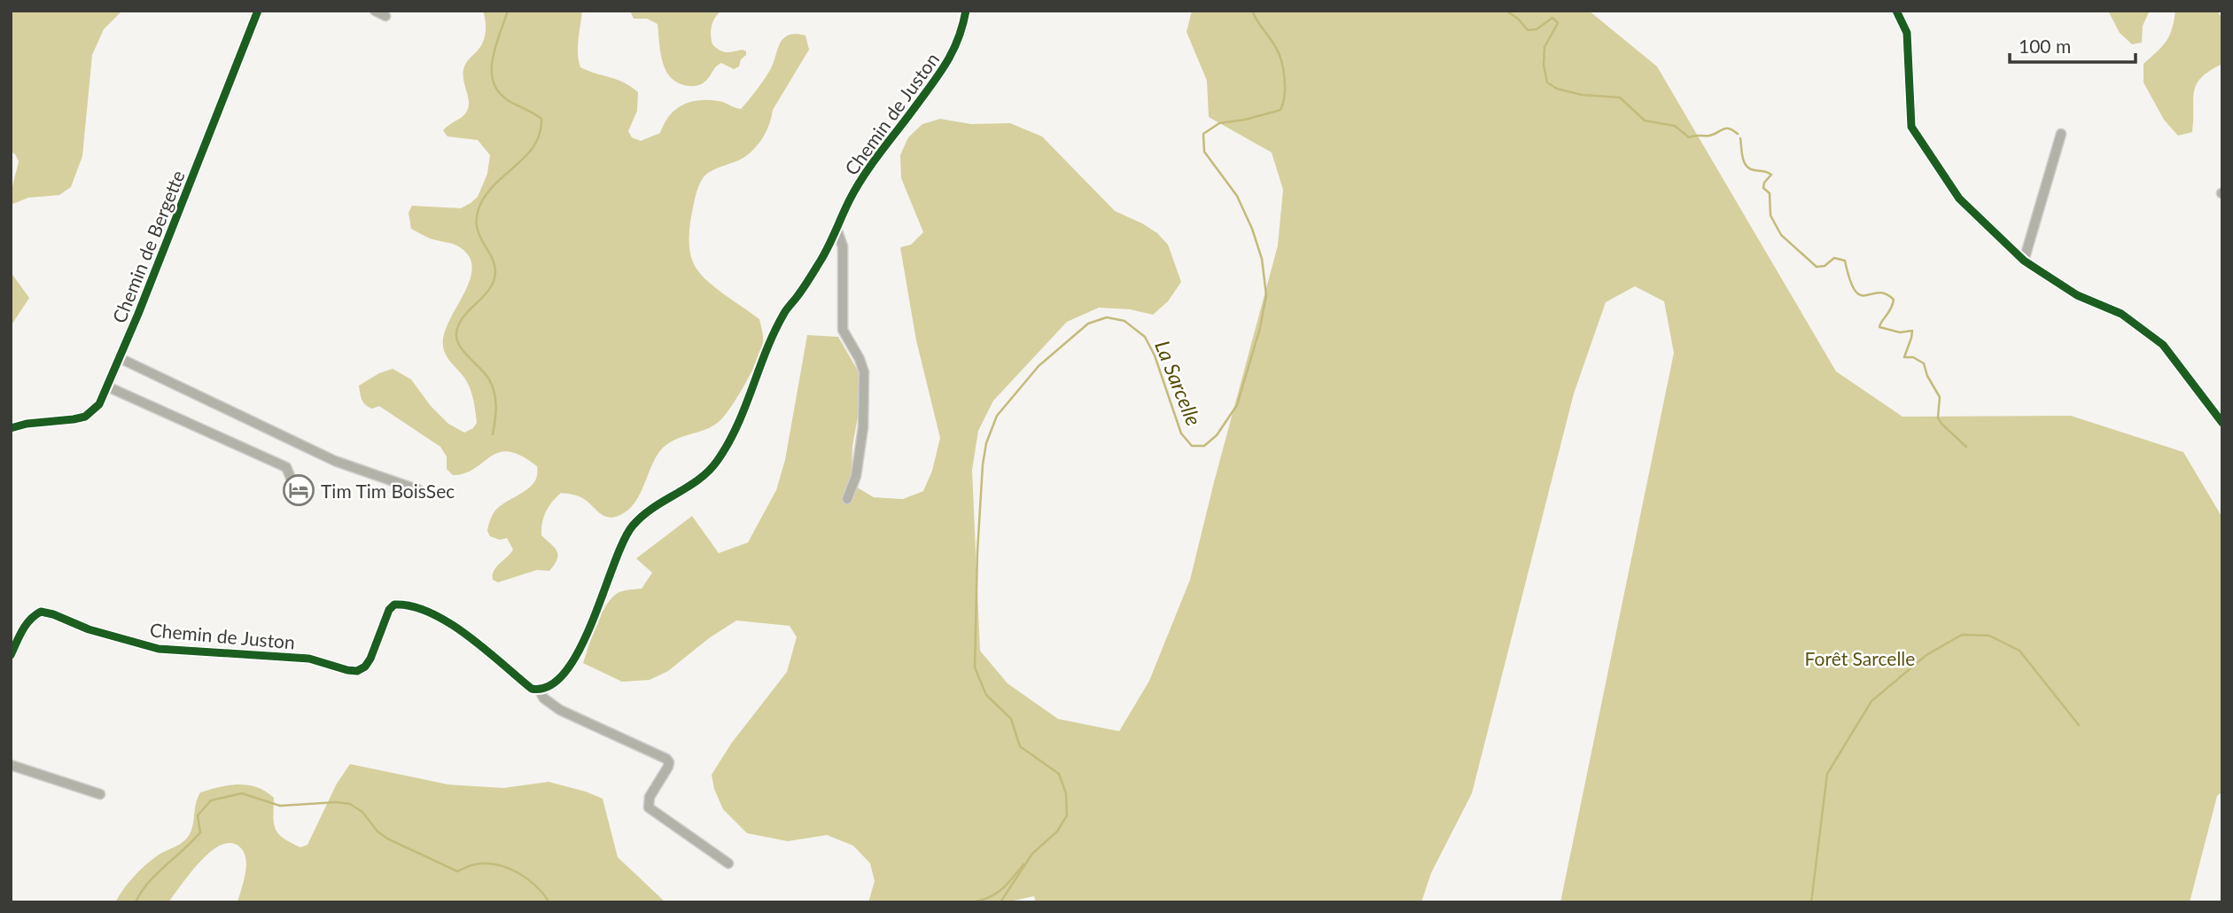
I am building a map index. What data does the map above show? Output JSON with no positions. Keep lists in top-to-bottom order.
{
  "streets": {
    "street": ["Chemin de Juston", "Chemin de Bergette"]
  },
  "water": ["La Sarcelle"],
  "parks": ["Forêt Sarcelle"],
  "places": {
    "hotel": ["Tim Tim BoisSec"]
  },
  "scale_bar": "100 m"
}
